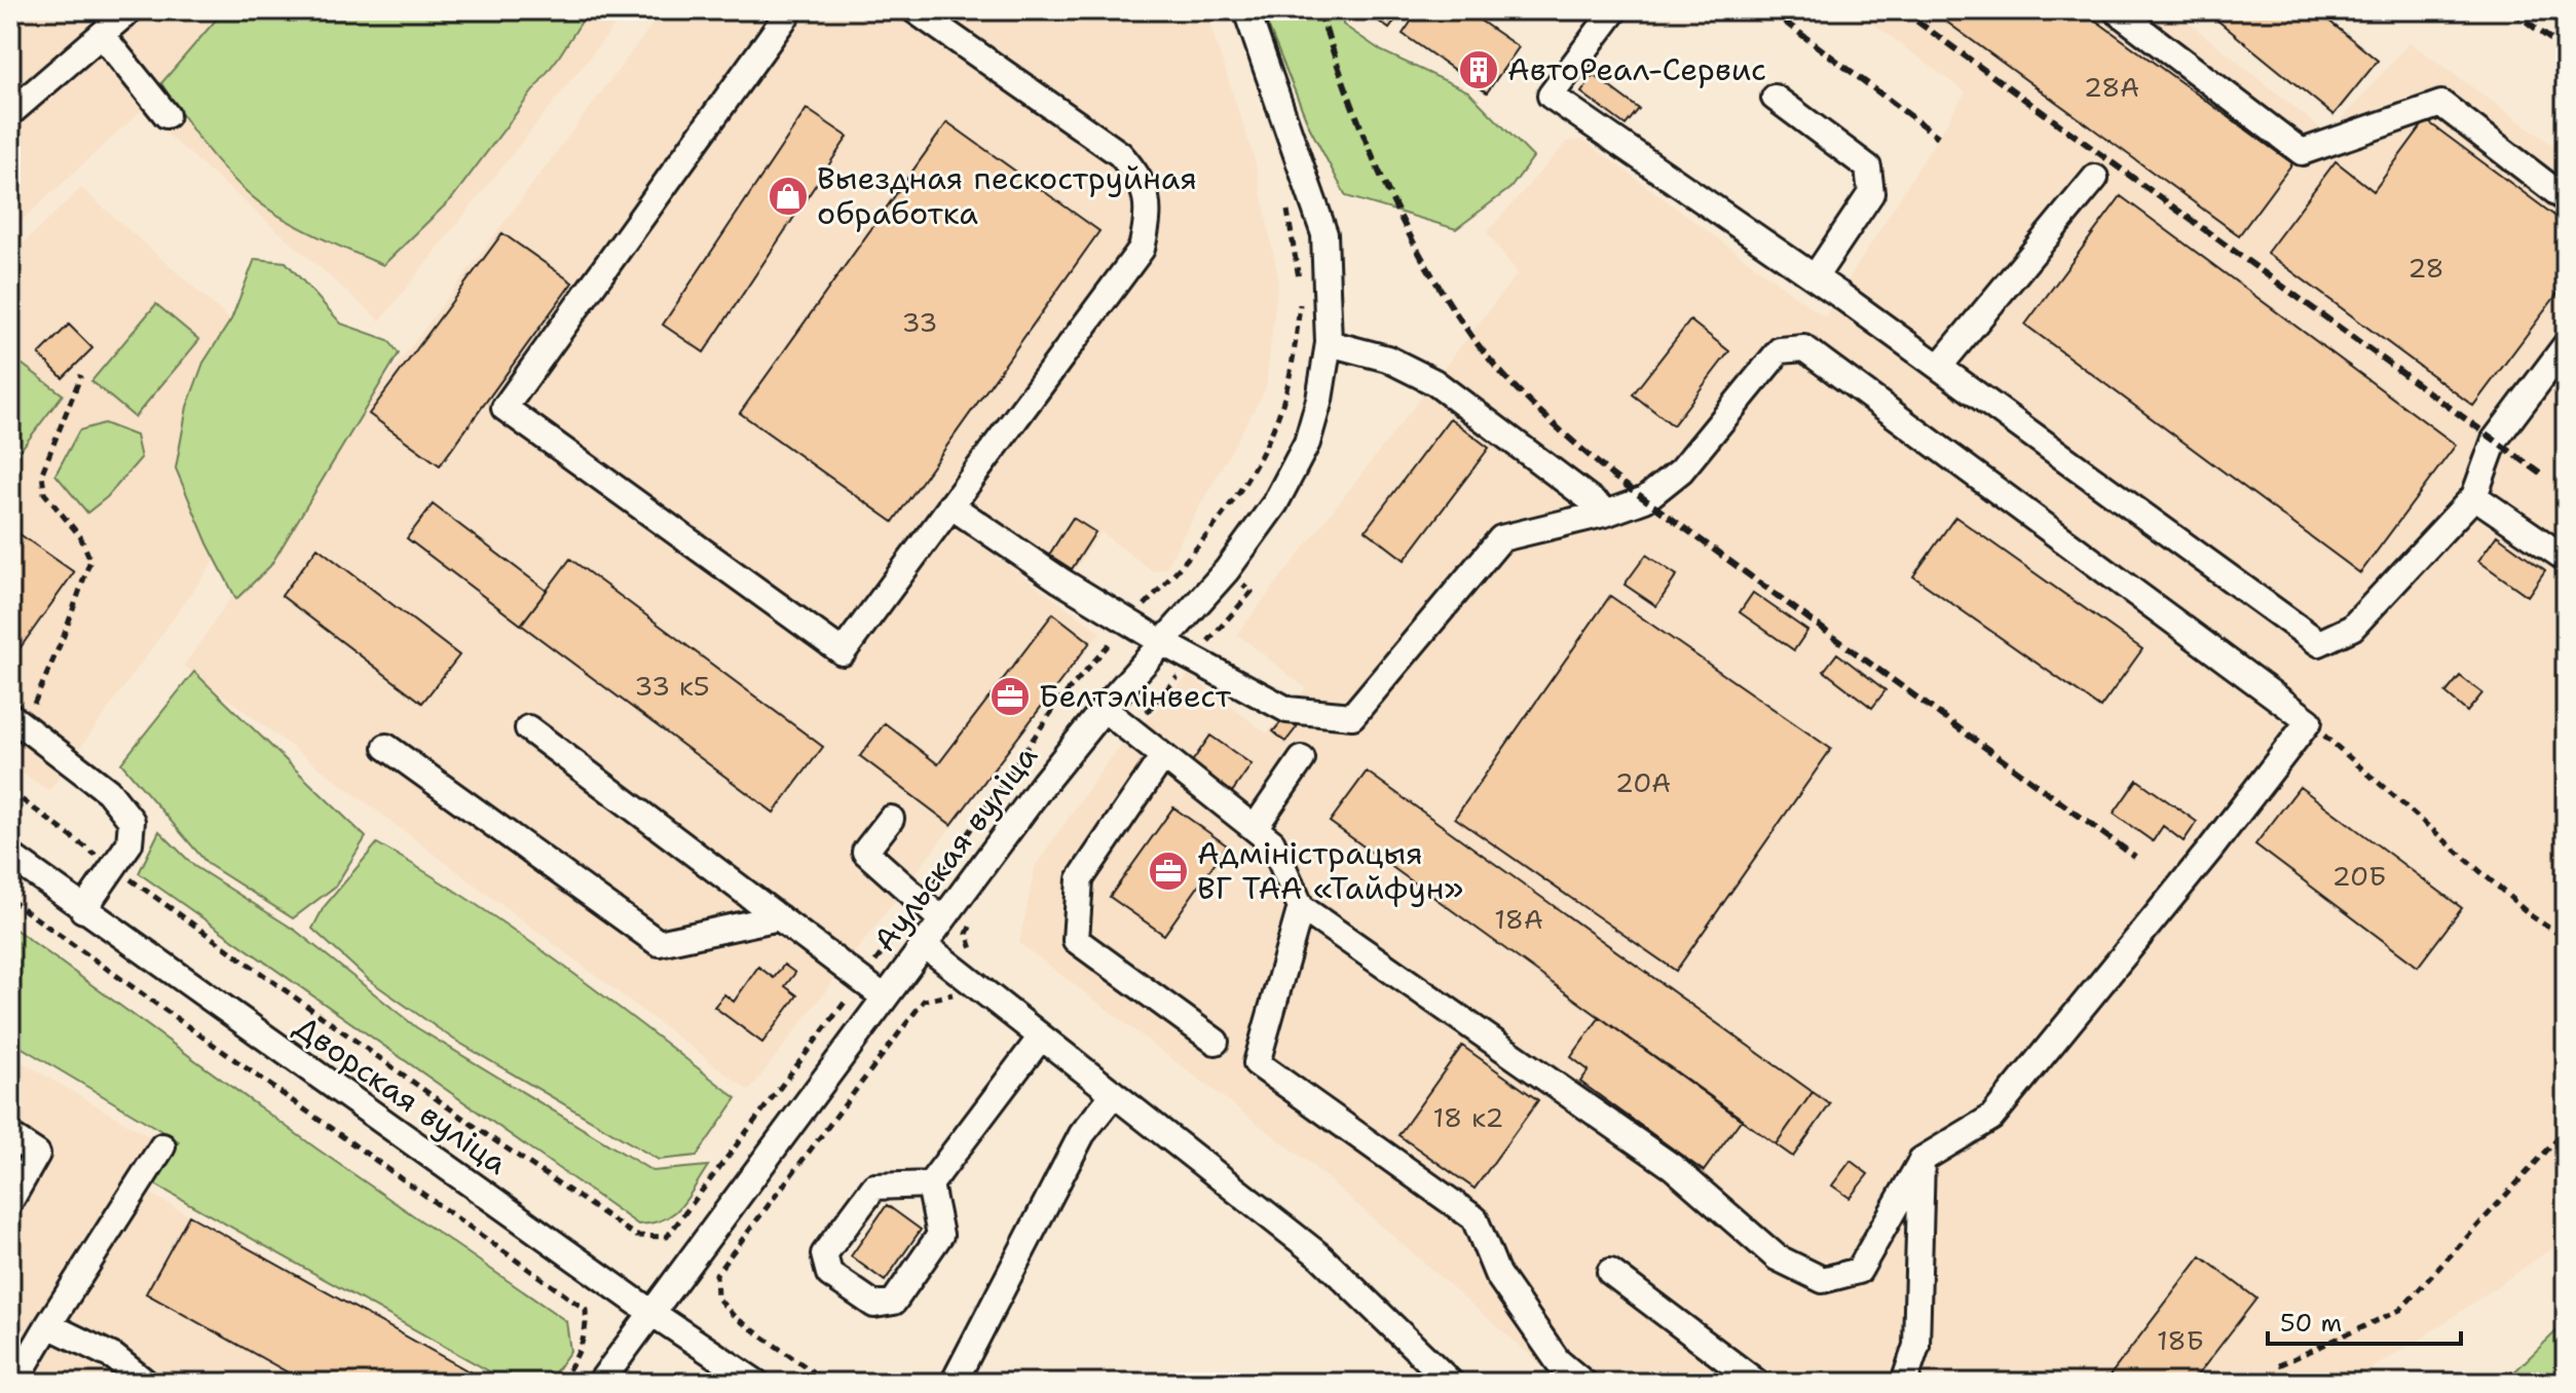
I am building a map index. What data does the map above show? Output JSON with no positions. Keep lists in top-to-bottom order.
{
  "streets": {
    "street": ["Аульская вуліца", "Дворская вуліца"]
  },
  "crossings": [
    ["Аульская вуліца", "Дворская вуліца"]
  ],
  "places": {
    "building": ["АвтоРеал-Сервис"],
    "shop": ["Выездная пескоструйная обработка"],
    "office": ["Белтэлінвест", "Адміністрацыя ВГ ТАА «Тайфун»"]
  },
  "house_numbers": [
    "28А",
    "28",
    "33",
    "33 к5",
    "20А",
    "20Б",
    "18А",
    "18 к2",
    "18Б"
  ],
  "scale_bar": "50 m"
}
